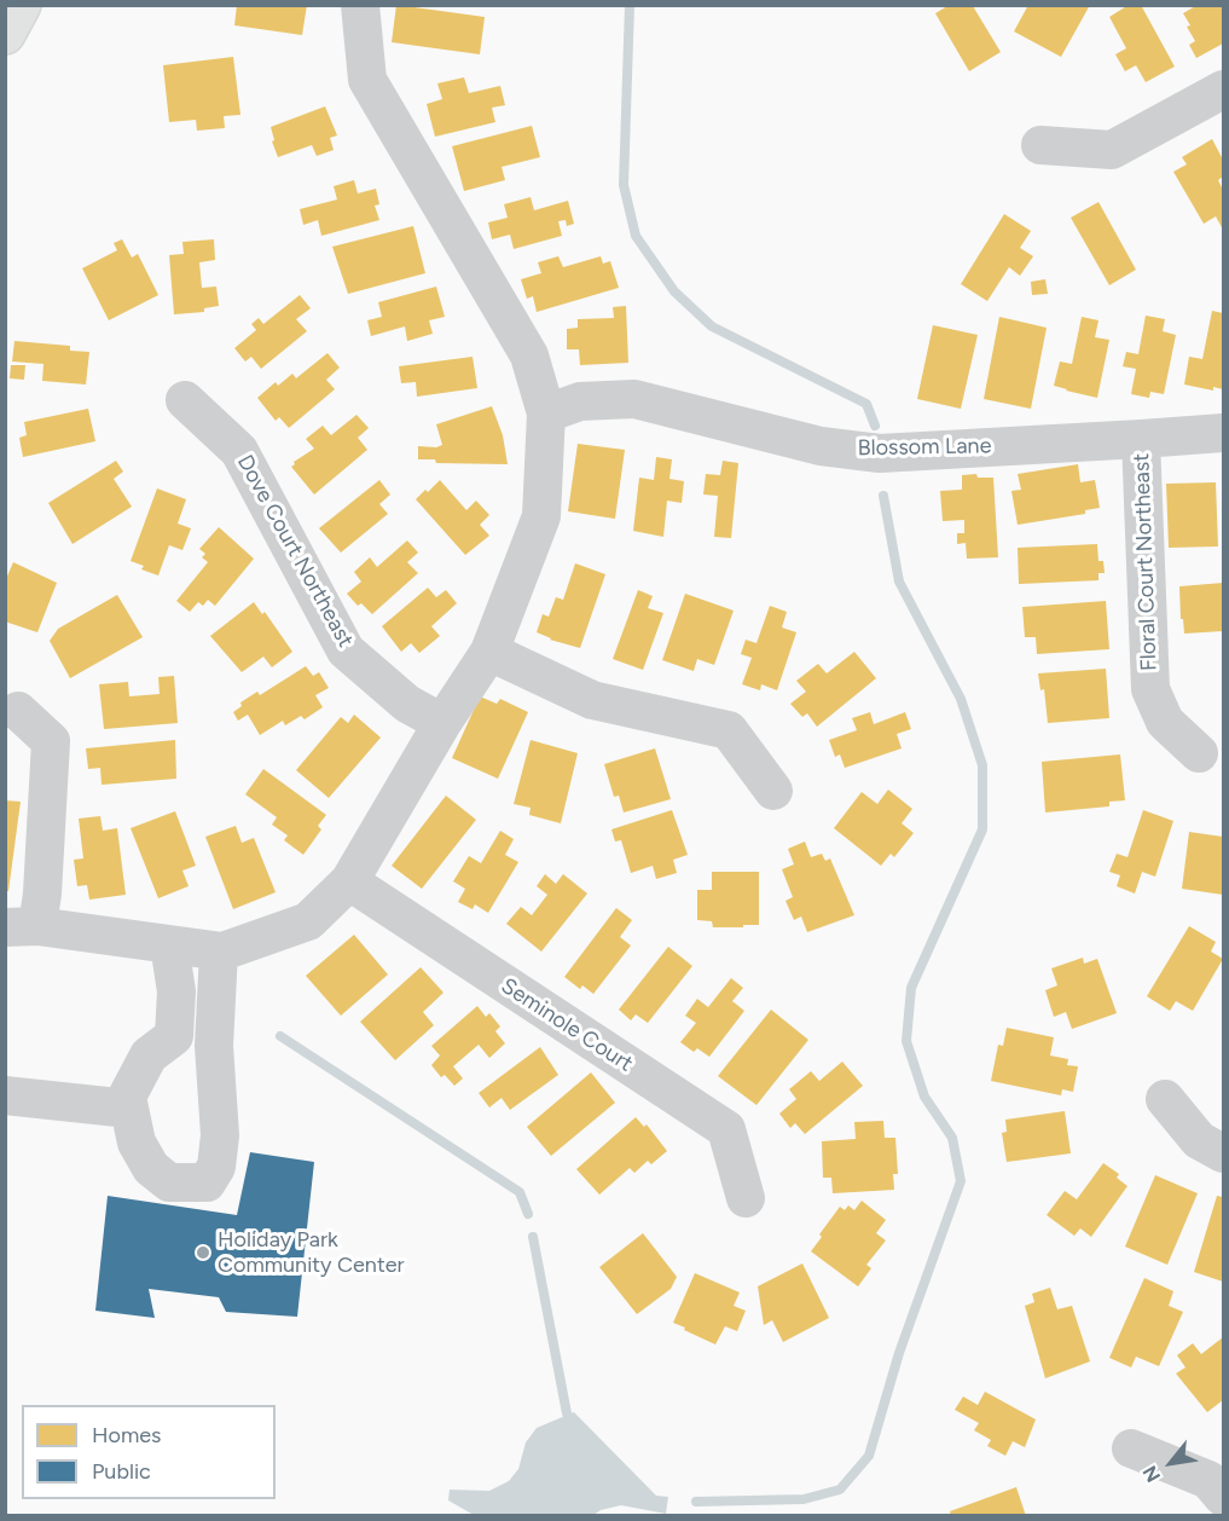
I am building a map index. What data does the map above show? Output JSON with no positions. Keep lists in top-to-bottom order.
{
  "streets": {
    "street": [
      "Blossom Lane",
      "Dove Court Northeast",
      "Floral Court Northeast",
      "Seminole Court"
    ]
  },
  "crossings": [
    ["Blossom Lane", "Floral Court Northeast"]
  ],
  "places": ["Holiday Park Community Center"],
  "legend": ["Homes", "Public"],
  "north": "bottom left"
}
